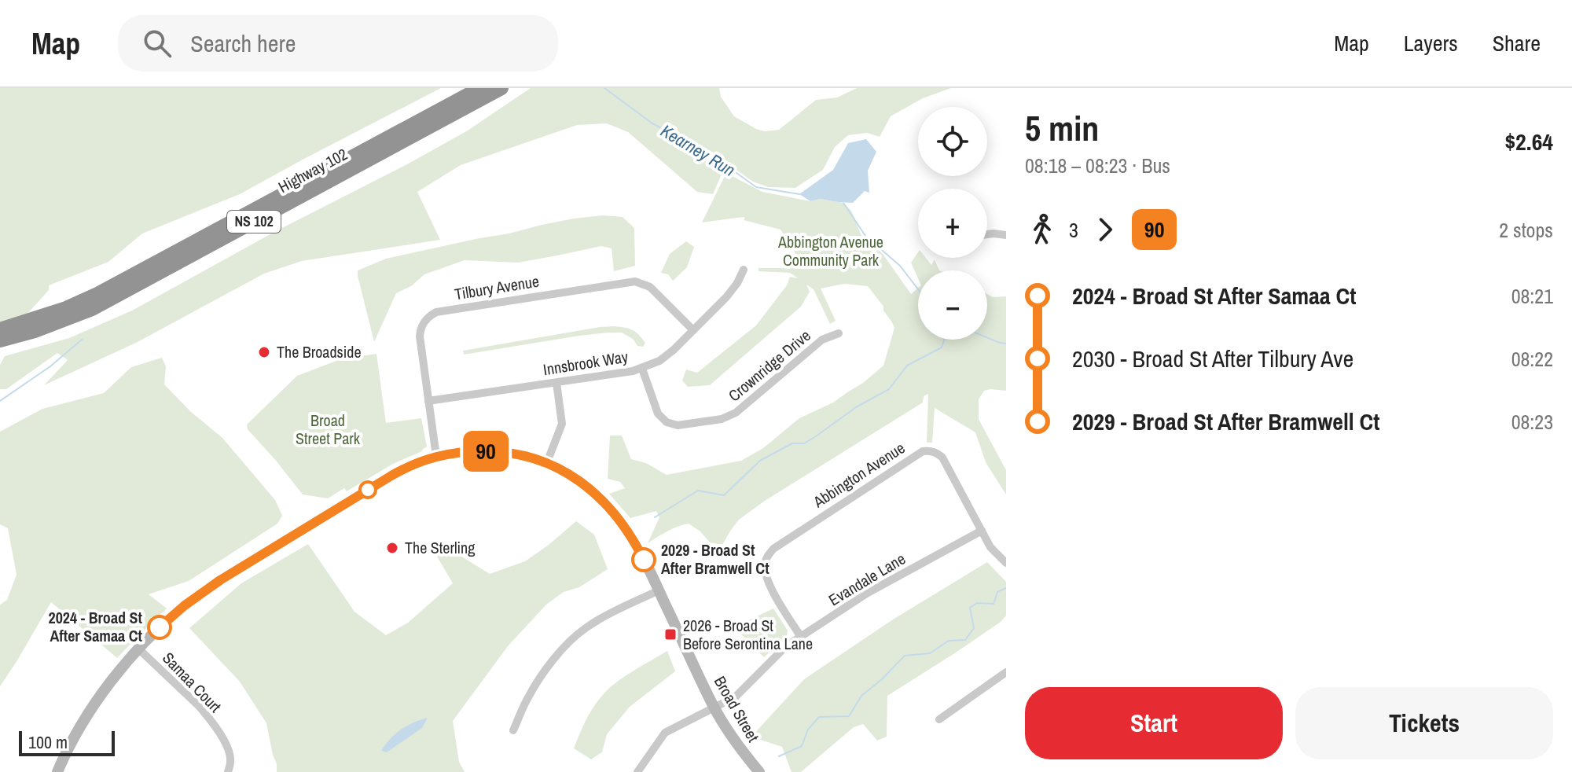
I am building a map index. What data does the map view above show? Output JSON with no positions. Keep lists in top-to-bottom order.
{
  "streets": {
    "highway": ["Highway 102", "NS 102"],
    "street": [
      "Tilbury Avenue",
      "Innsbrook Way",
      "Crownridge Drive",
      "Abbington Avenue",
      "Evandale Lane",
      "Samaa Court",
      "Broad Street"
    ]
  },
  "crossings": [
    ["Tilbury Avenue", "Innsbrook Way"],
    ["Tilbury Avenue", "Broad Street"],
    ["Innsbrook Way", "Crownridge Drive"],
    ["Abbington Avenue", "Evandale Lane"],
    ["Evandale Lane", "Broad Street"],
    ["Samaa Court", "Broad Street"]
  ],
  "water": ["Kearney Run"],
  "parks": ["Abbington Avenue Community Park", "Broad Street Park"],
  "places": {
    "other": [
      "The Broadside",
      "The Sterling",
      "2029 - Broad St After Bramwell Ct",
      "2024 - Broad St After Samaa Ct"
    ],
    "transit": ["2026 - Broad St Before Serontina Lane"]
  },
  "lines": ["bus line 90"],
  "scale_bar": "100 m",
  "page": {
    "header": "Map",
    "search": "Search here",
    "nav": ["Map", "Layers", "Share"],
    "on_map": "90",
    "heading": ["5 min", "08:18 – 08:23 · Bus", "$2.64"],
    "map_buttons": ["+", "−"],
    "legs": ["3", "90", "2 stops"],
    "list": [
      {
        "name": "2024 - Broad St After Samaa Ct",
        "value": "08:21"
      },
      {
        "name": "2030 - Broad St After Tilbury Ave",
        "value": "08:22"
      },
      {
        "name": "2029 - Broad St After Bramwell Ct",
        "value": "08:23"
      }
    ],
    "buttons": ["Start", "Tickets"],
    "scale": "100 m"
  }
}
